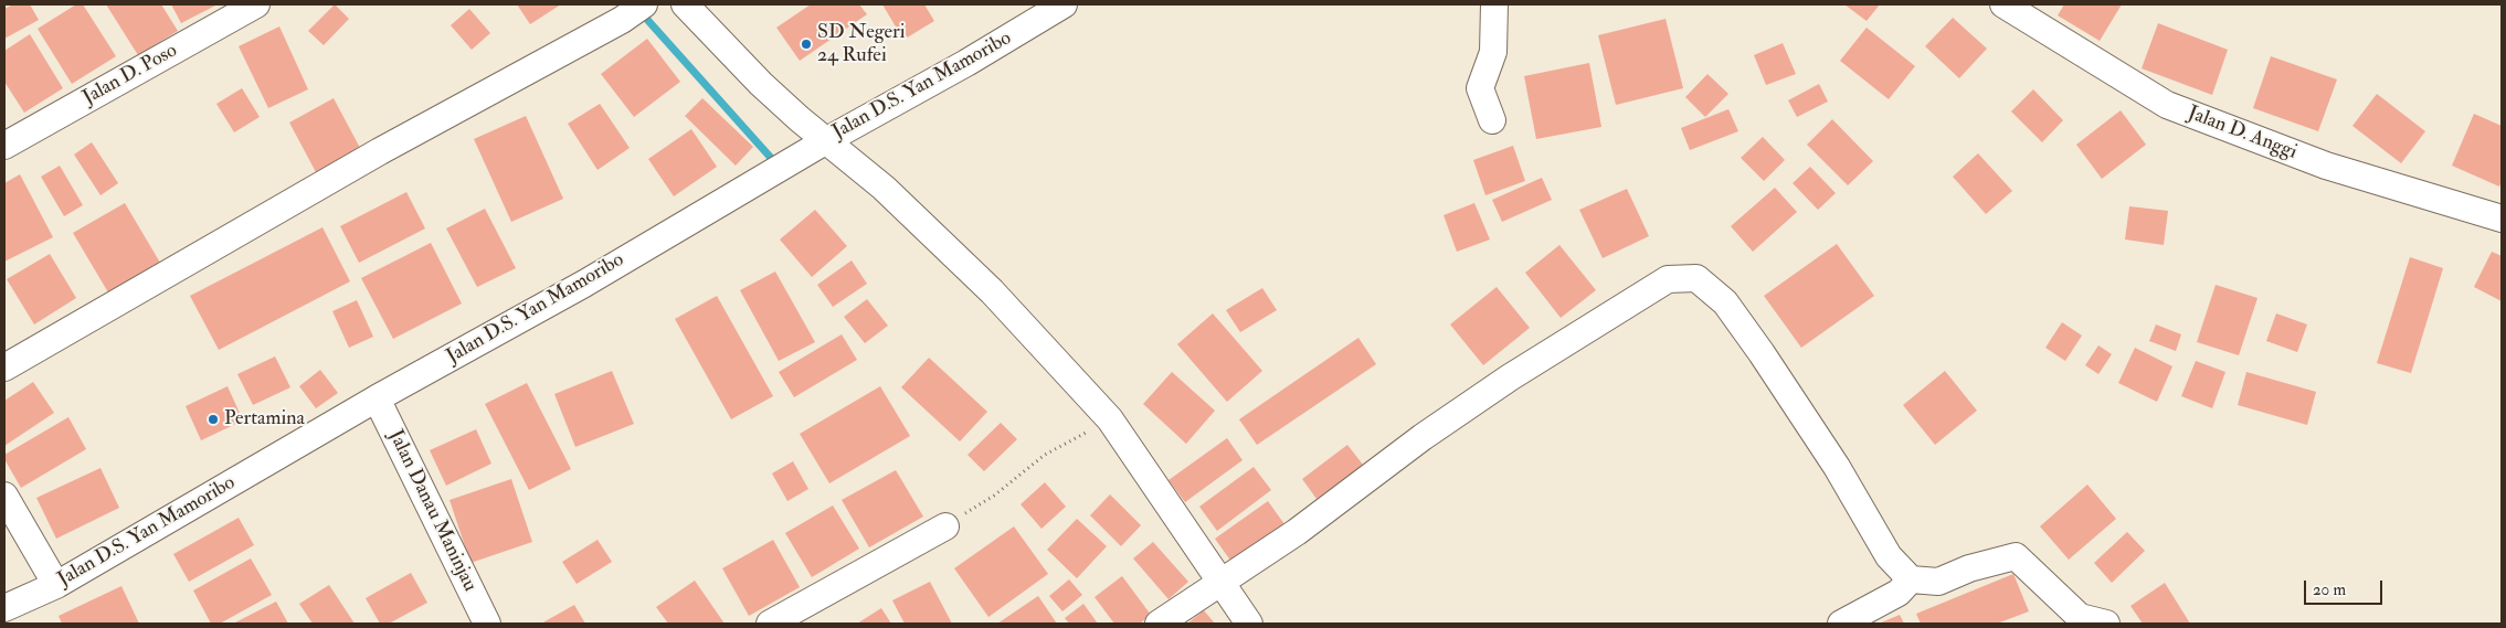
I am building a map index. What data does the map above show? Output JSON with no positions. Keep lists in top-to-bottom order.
{
  "streets": {
    "street": [
      "Jalan D. Poso",
      "Jalan D.S. Yan Mamoribo",
      "Jalan D. Anggi",
      "Jalan Danau Maninjau"
    ]
  },
  "crossings": [
    ["Jalan D.S. Yan Mamoribo", "Jalan Danau Maninjau"]
  ],
  "places": ["SD Negeri 24 Rufei", "Pertamina"],
  "scale_bar": "20 m"
}
